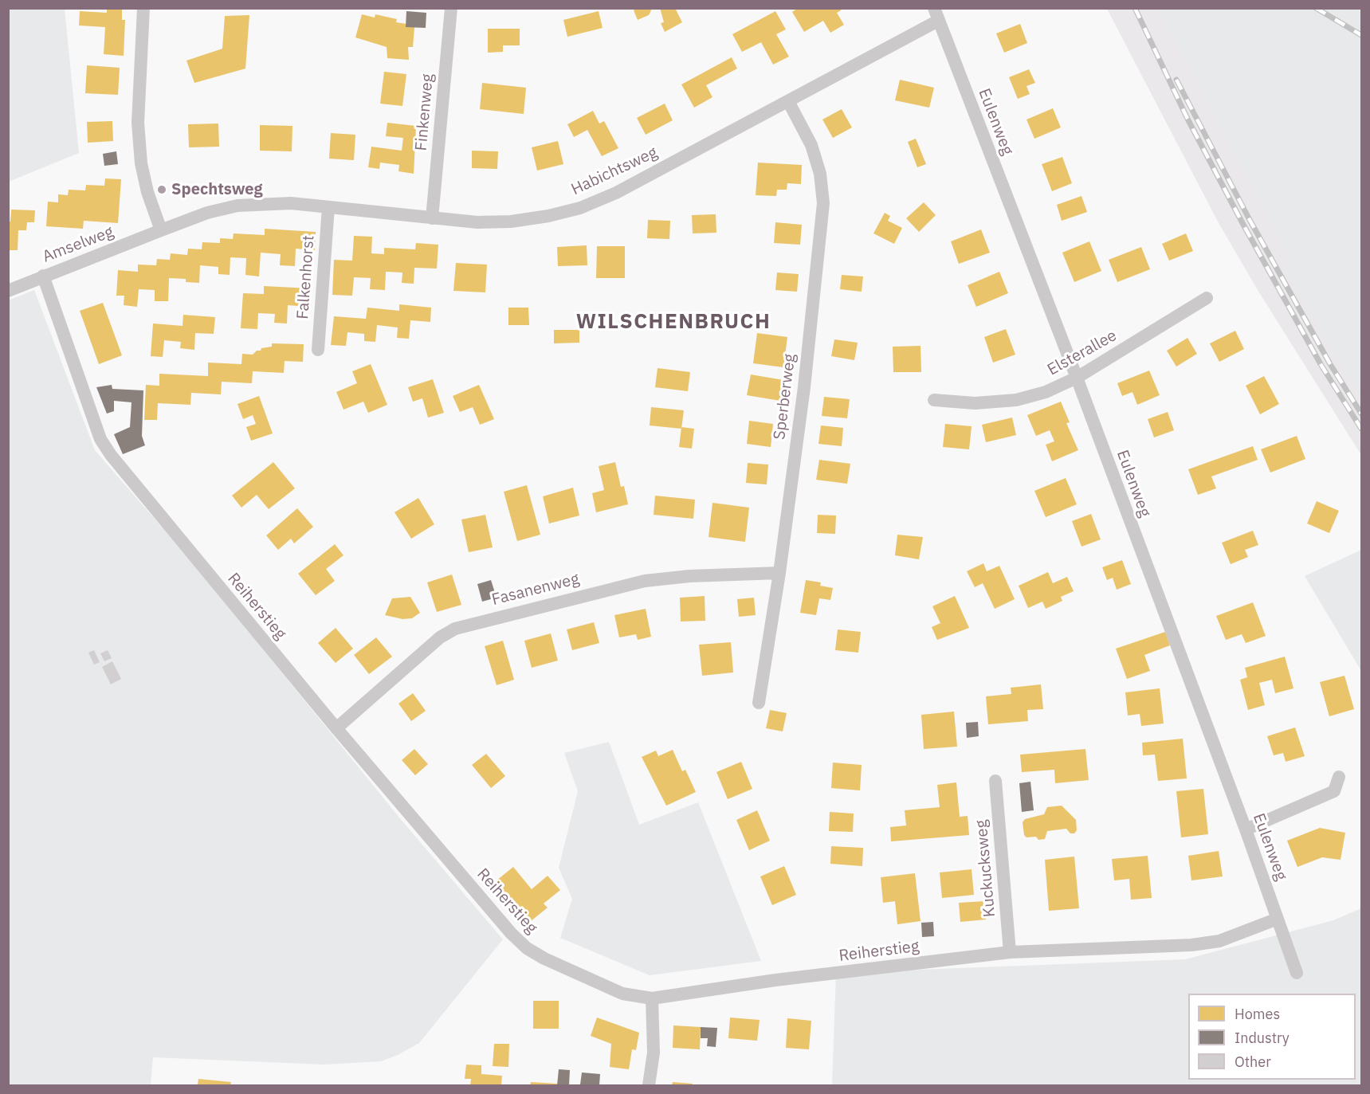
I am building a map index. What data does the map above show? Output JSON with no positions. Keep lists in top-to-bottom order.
{
  "streets": {
    "street": [
      "Finkenweg",
      "Eulenweg",
      "Habichtsweg",
      "Amselweg",
      "Falkenhorst",
      "Elsterallee",
      "Sperberweg",
      "Fasanenweg",
      "Reiherstieg",
      "Kuckucksweg"
    ]
  },
  "crossings": [
    ["Finkenweg", "Habichtsweg"],
    ["Eulenweg", "Habichtsweg"],
    ["Eulenweg", "Elsterallee"],
    ["Eulenweg", "Reiherstieg"],
    ["Habichtsweg", "Amselweg"],
    ["Habichtsweg", "Falkenhorst"],
    ["Habichtsweg", "Sperberweg"],
    ["Amselweg", "Reiherstieg"],
    ["Sperberweg", "Fasanenweg"],
    ["Fasanenweg", "Reiherstieg"],
    ["Reiherstieg", "Kuckucksweg"]
  ],
  "districts": ["WILSCHENBRUCH"],
  "places": ["Spechtsweg"],
  "legend": ["Homes", "Industry", "Other"]
}
